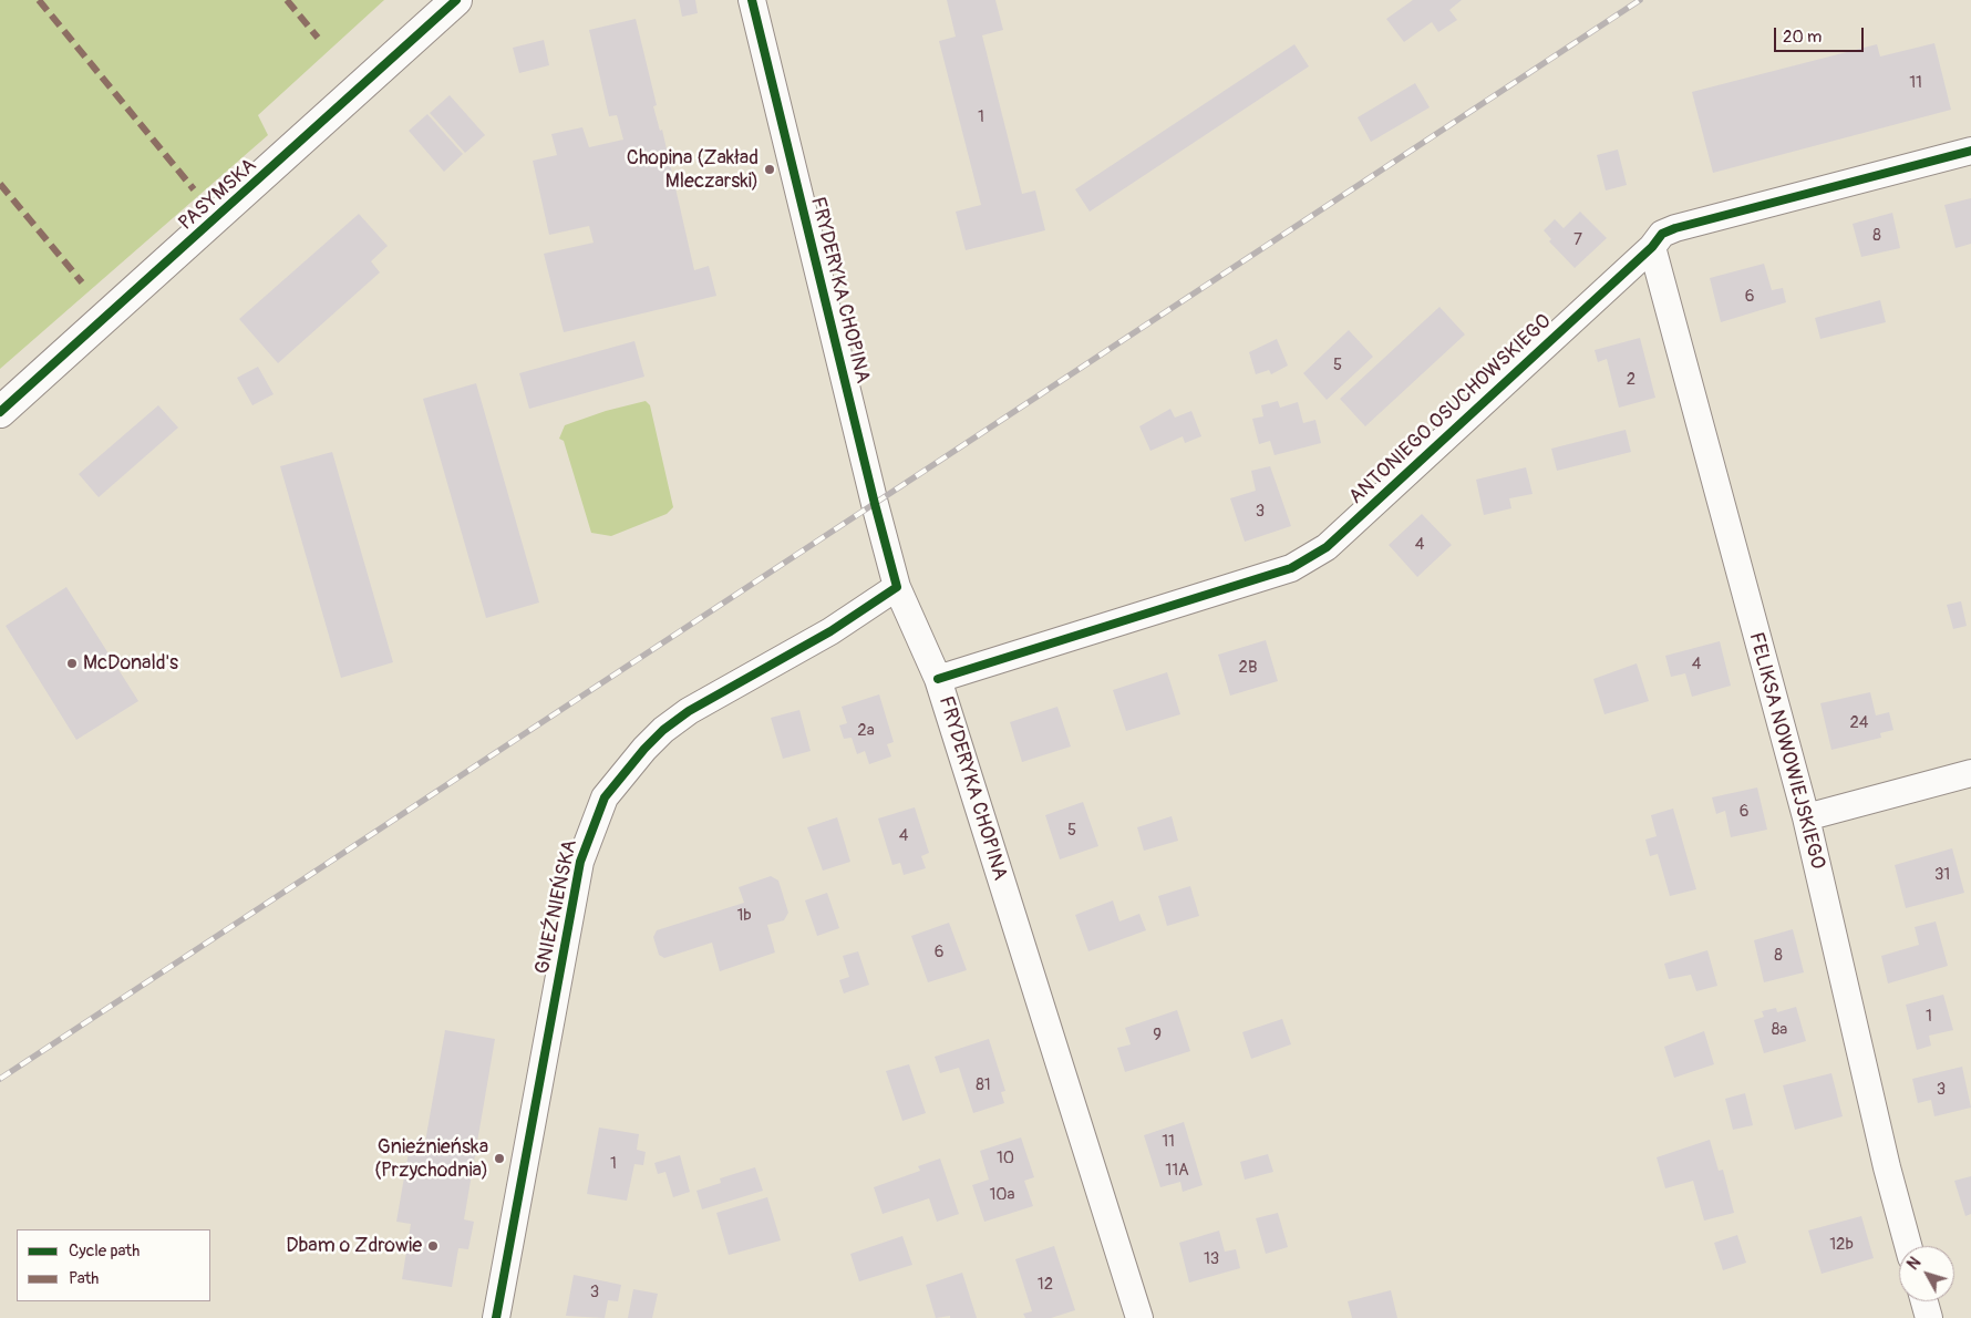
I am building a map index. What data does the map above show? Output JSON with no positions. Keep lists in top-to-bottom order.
{
  "streets": {
    "main road": ["PASYMSKA"],
    "street": [
      "FRYDERYKA CHOPINA",
      "ANTONIEGO OSUCHOWSKIEGO",
      "FELIKSA NOWOWIEJSKIEGO",
      "GNIEŹNIEŃSKA"
    ]
  },
  "crossings": [
    ["FRYDERYKA CHOPINA", "ANTONIEGO OSUCHOWSKIEGO"],
    ["FRYDERYKA CHOPINA", "GNIEŹNIEŃSKA"],
    ["ANTONIEGO OSUCHOWSKIEGO", "FELIKSA NOWOWIEJSKIEGO"]
  ],
  "places": [
    "Chopina (Zakład Mleczarski)",
    "McDonald's",
    "Gnieźnieńska (Przychodnia)",
    "Dbam o Zdrowie"
  ],
  "house_numbers": [
    "11",
    "1",
    "8",
    "7",
    "6",
    "5",
    "2",
    "3",
    "4",
    "4",
    "2B",
    "24",
    "2a",
    "6",
    "5",
    "4",
    "31",
    "1b",
    "6",
    "8",
    "1",
    "8a",
    "9",
    "81",
    "3",
    "11",
    "10",
    "1",
    "11A",
    "10a",
    "12b",
    "13",
    "12",
    "3"
  ],
  "legend": ["Cycle path", "Path"],
  "scale_bar": "20 m",
  "north": "top left"
}
